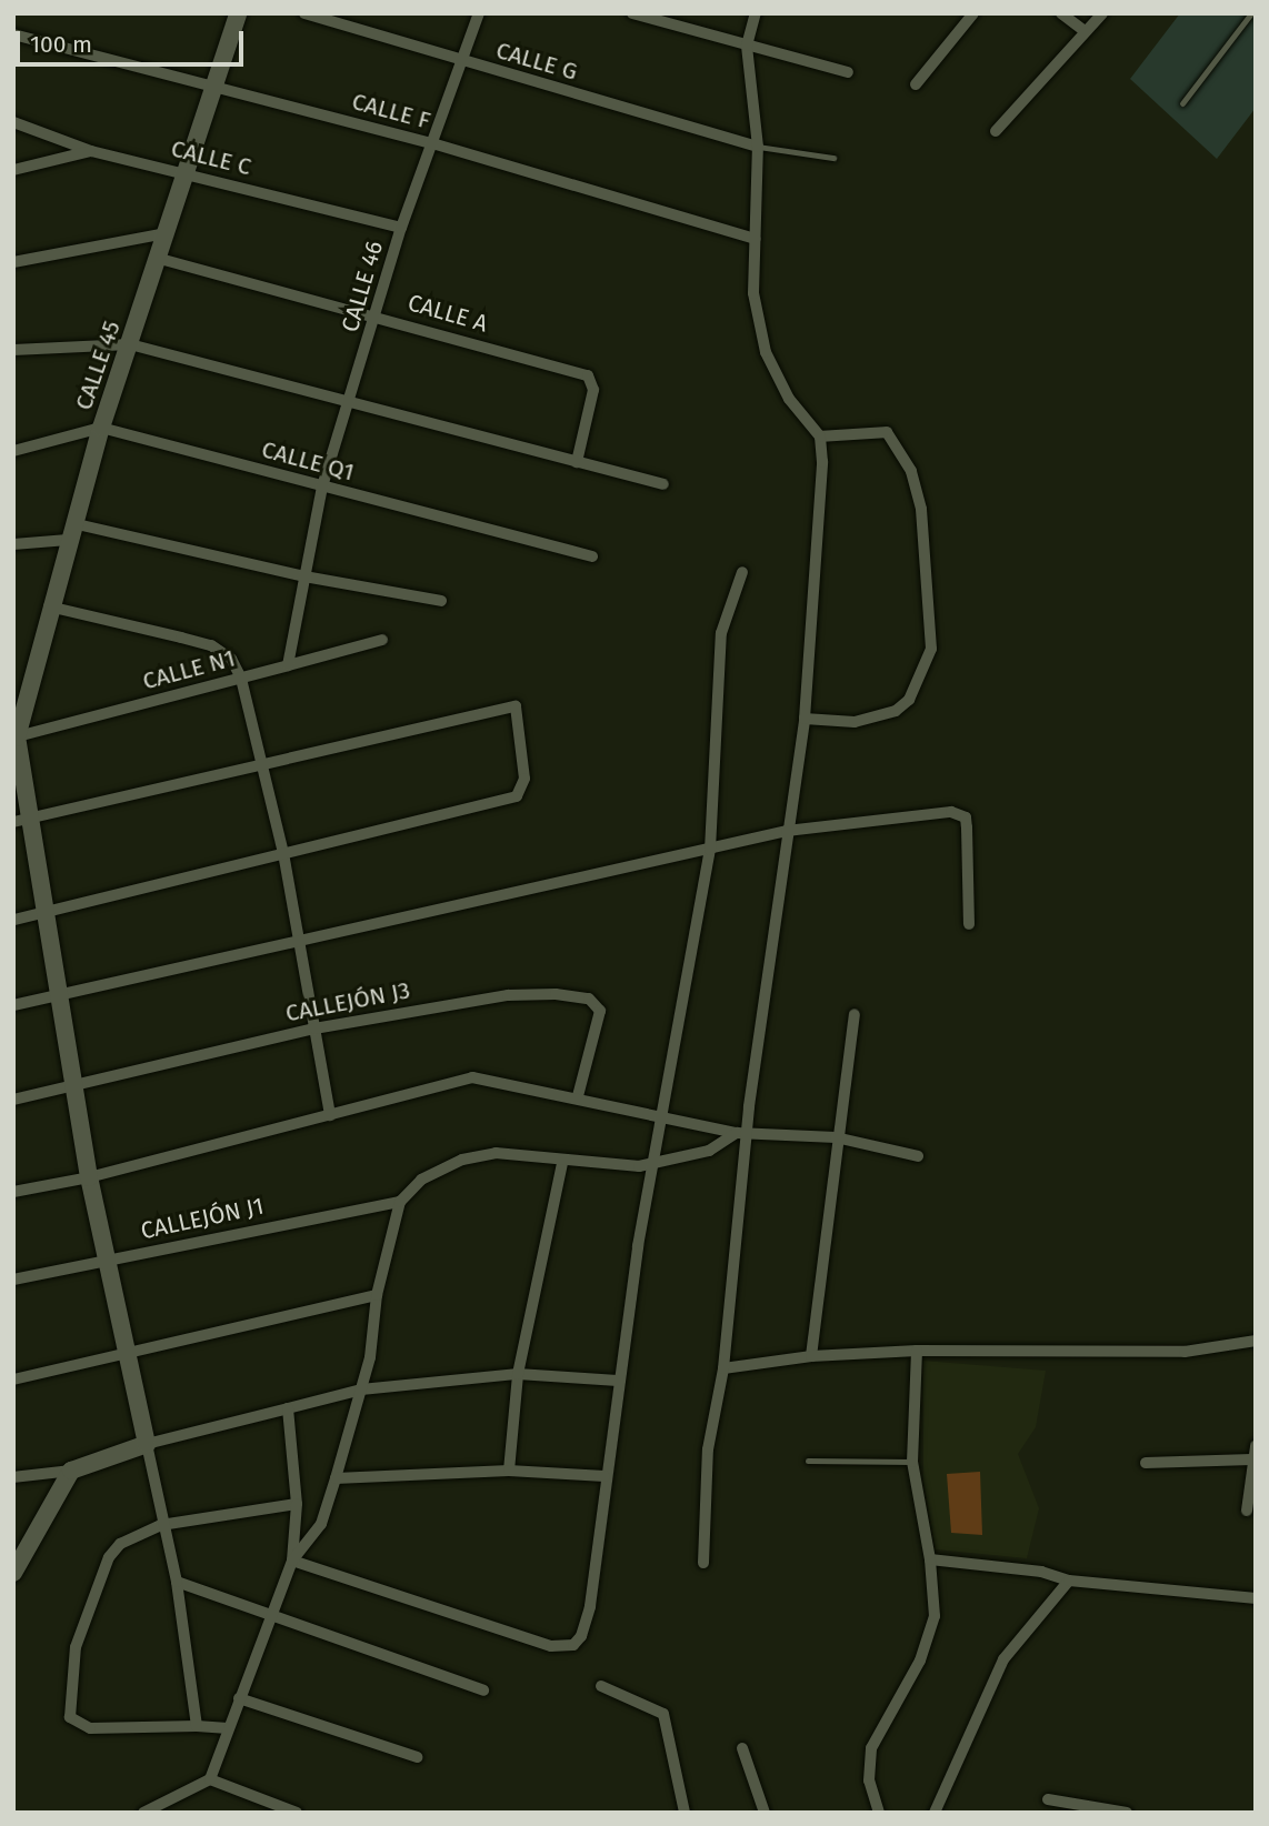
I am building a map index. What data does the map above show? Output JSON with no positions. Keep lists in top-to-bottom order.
{
  "streets": {
    "street": [
      "CALLE G",
      "CALLE F",
      "CALLE C",
      "CALLE 46",
      "CALLE A",
      "CALLE 45",
      "CALLE Q1",
      "CALLE N1",
      "CALLEJÓN J3",
      "CALLEJÓN J1"
    ]
  },
  "crossings": [
    ["CALLE G", "CALLE 46"],
    ["CALLE F", "CALLE 46"],
    ["CALLE F", "CALLE 45"],
    ["CALLE C", "CALLE 46"],
    ["CALLE C", "CALLE 45"],
    ["CALLE 46", "CALLE A"],
    ["CALLE 46", "CALLE Q1"],
    ["CALLE A", "CALLE 45"],
    ["CALLE 45", "CALLE Q1"],
    ["CALLE 45", "CALLE N1"]
  ],
  "scale_bar": "100 m"
}
